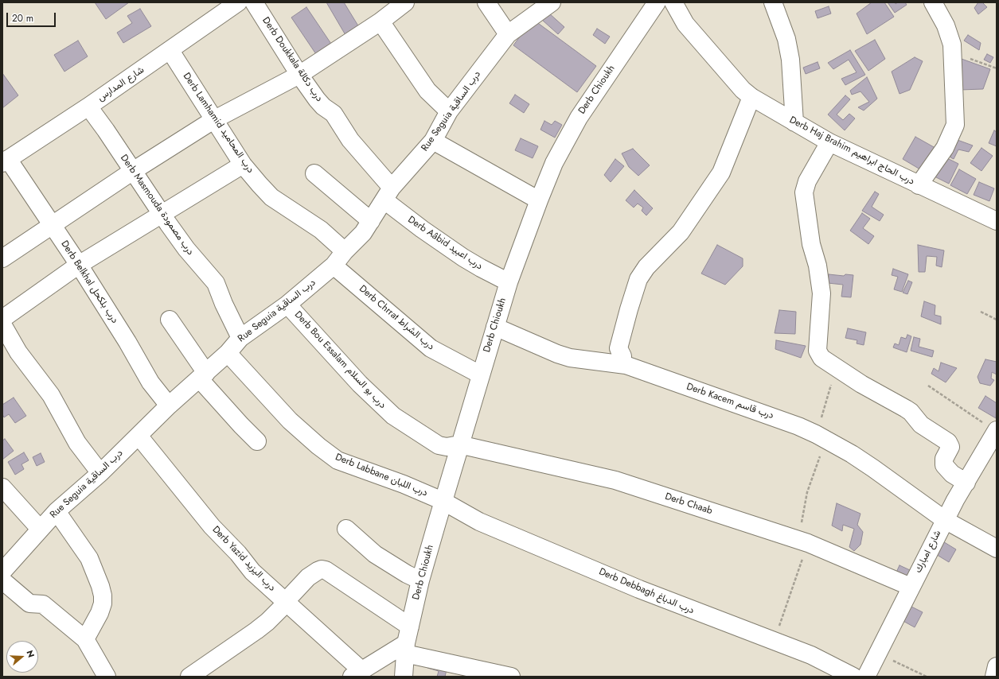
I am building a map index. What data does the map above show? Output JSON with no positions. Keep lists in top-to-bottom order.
{
  "streets": {
    "street": [
      "Derb Doukkala درب دكالة",
      "شارع المدارس",
      "Derb Chioukh",
      "Rue Seguia درب الساقية",
      "Derb Lamhamid درب المحاميد",
      "Derb Haj Brahim درب الحاج ابراهيم",
      "Derb Masmouda درب مصمودة",
      "Derb Aâbid درب اعبيد",
      "Derb Belkhal درب بلكحل",
      "Derb Chrrat درب الشراط",
      "Derb Bou Essalam درب بو السلام",
      "Derb Kacem درب قاسم",
      "Derb Labbane درب اللبان",
      "Derb Chaab",
      "شارع امبارك",
      "Derb Yazid درب اليزيد",
      "Derb Debbagh درب الدباغ"
    ]
  },
  "crossings": [
    ["Derb Doukkala درب دكالة", "Rue Seguia درب الساقية"],
    ["Derb Doukkala درب دكالة", "Derb Aâbid درب اعبيد"],
    ["شارع المدارس", "Derb Lamhamid درب المحاميد"],
    ["شارع المدارس", "Derb Masmouda درب مصمودة"],
    ["شارع المدارس", "Derb Belkhal درب بلكحل"],
    ["Derb Chioukh", "Derb Aâbid درب اعبيد"],
    ["Derb Chioukh", "Derb Chrrat درب الشراط"],
    ["Derb Chioukh", "Derb Bou Essalam درب بو السلام"],
    ["Derb Chioukh", "Derb Kacem درب قاسم"],
    ["Derb Chioukh", "Derb Labbane درب اللبان"],
    ["Derb Chioukh", "Derb Chaab"],
    ["Derb Chioukh", "Derb Debbagh درب الدباغ"],
    ["Rue Seguia درب الساقية", "Derb Lamhamid درب المحاميد"],
    ["Rue Seguia درب الساقية", "Derb Masmouda درب مصمودة"],
    ["Rue Seguia درب الساقية", "Derb Aâbid درب اعبيد"],
    ["Rue Seguia درب الساقية", "Derb Belkhal درب بلكحل"],
    ["Rue Seguia درب الساقية", "Derb Chrrat درب الشراط"],
    ["Rue Seguia درب الساقية", "Derb Bou Essalam درب بو السلام"],
    ["Rue Seguia درب الساقية", "Derb Labbane درب اللبان"],
    ["Rue Seguia درب الساقية", "Derb Yazid درب اليزيد"],
    ["Derb Bou Essalam درب بو السلام", "Derb Chaab"],
    ["Derb Kacem درب قاسم", "شارع امبارك"],
    ["Derb Labbane درب اللبان", "Derb Debbagh درب الدباغ"],
    ["Derb Chaab", "شارع امبارك"]
  ],
  "scale_bar": "20 m",
  "north": "right"
}
